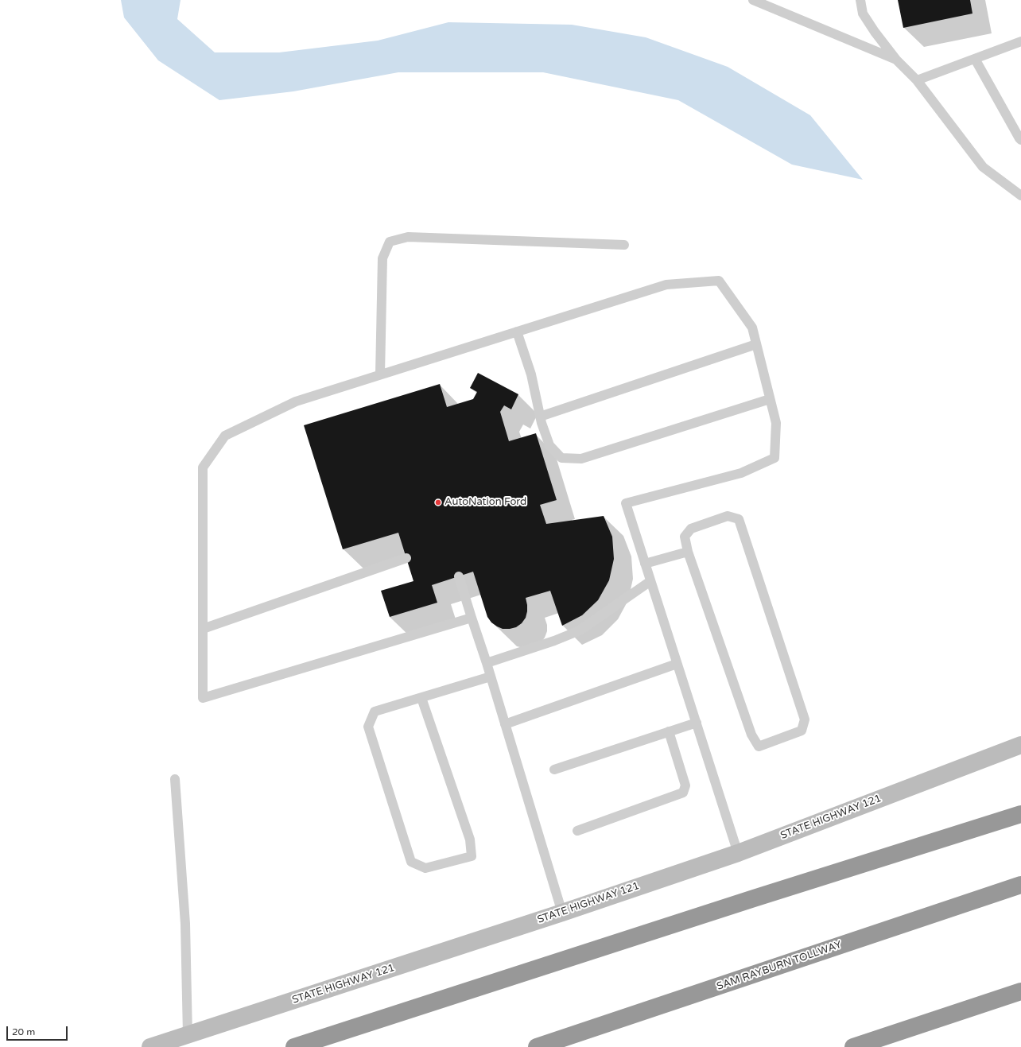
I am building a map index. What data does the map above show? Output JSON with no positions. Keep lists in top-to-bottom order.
{
  "streets": {
    "highway": ["SAM RAYBURN TOLLWAY"],
    "main road": ["STATE HIGHWAY 121"]
  },
  "places": ["AutoNation Ford"],
  "scale_bar": "20 m"
}
